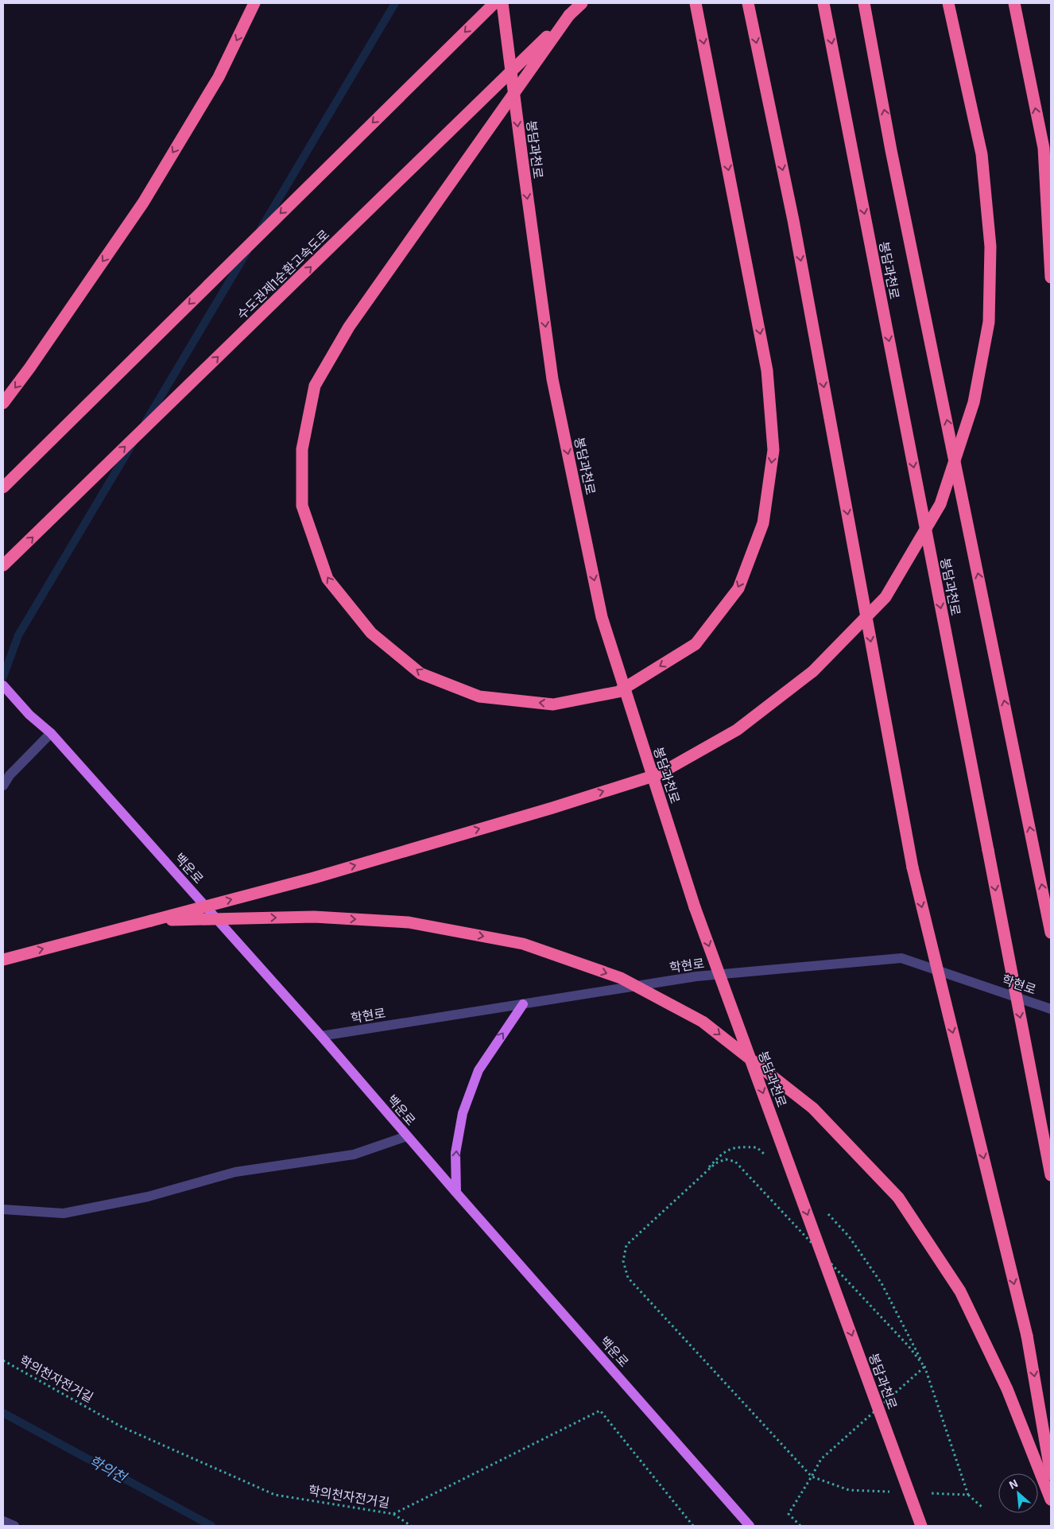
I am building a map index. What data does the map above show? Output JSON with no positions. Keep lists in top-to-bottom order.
{
  "streets": {
    "highway": ["봉담과천로", "수도권제1순환고속도로"],
    "main road": ["백운로"],
    "street": ["학현로"],
    "path": ["학의천자전거길"]
  },
  "crossings": [
    ["백운로", "학현로"]
  ],
  "water": ["학의천"],
  "north": "top left"
}
